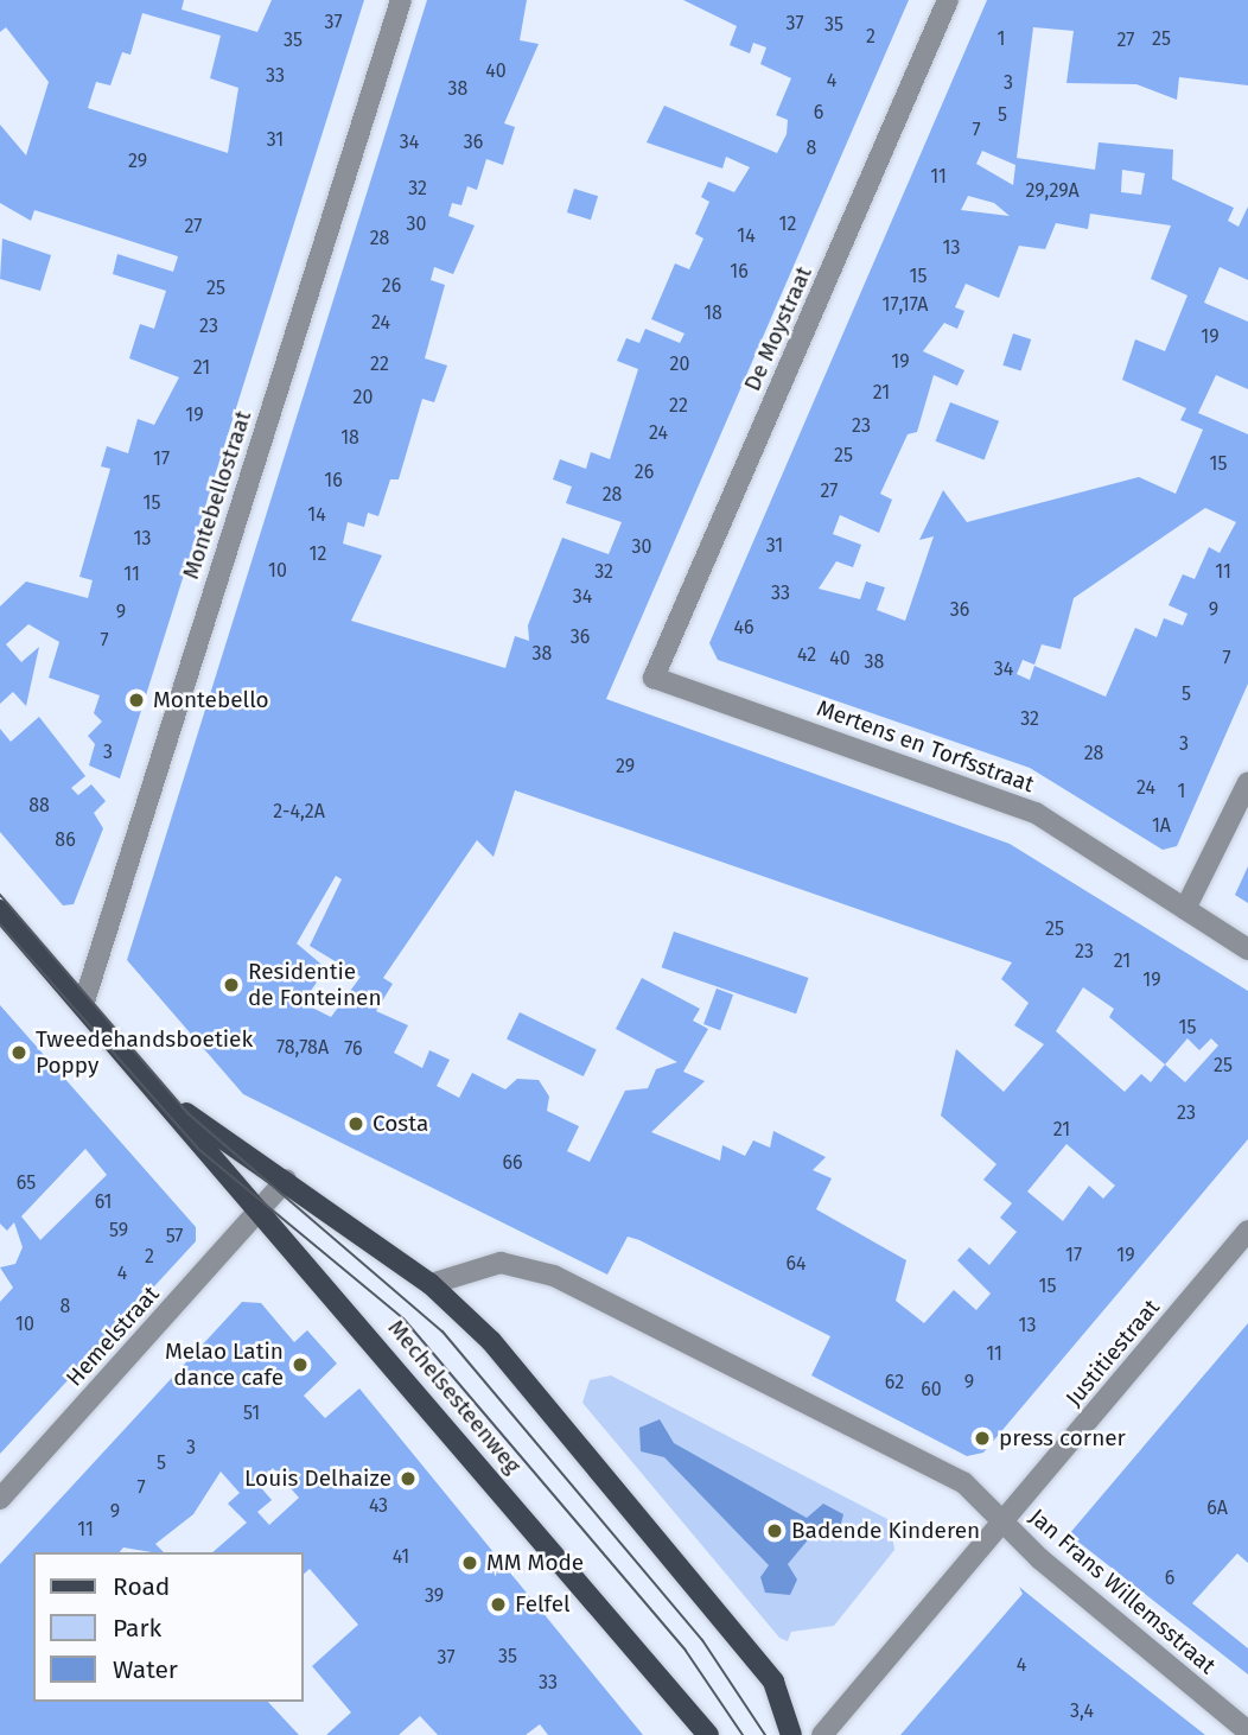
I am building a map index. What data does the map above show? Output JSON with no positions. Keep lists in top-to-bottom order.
{
  "streets": {
    "main road": ["Mechelsesteenweg"],
    "street": [
      "De Moystraat",
      "Montebellostraat",
      "Mertens en Torfsstraat",
      "Hemelstraat",
      "Justitiestraat",
      "Jan Frans Willemsstraat"
    ]
  },
  "crossings": [
    ["De Moystraat", "Mertens en Torfsstraat"],
    ["Montebellostraat", "Mechelsesteenweg"],
    ["Hemelstraat", "Mechelsesteenweg"],
    ["Justitiestraat", "Jan Frans Willemsstraat"]
  ],
  "places": [
    "Montebello",
    "Residentie de Fonteinen",
    "Tweedehandsboetiek Poppy",
    "Costa",
    "Melao Latin dance cafe",
    "press corner",
    "Louis Delhaize",
    "Badende Kinderen",
    "MM Mode",
    "Felfel"
  ],
  "house_numbers": [
    "37",
    "37",
    "35",
    "2",
    "1",
    "25",
    "35",
    "27",
    "40",
    "33",
    "4",
    "3",
    "38",
    "6",
    "5",
    "7",
    "31",
    "34",
    "36",
    "8",
    "29",
    "11",
    "32",
    "29,29A",
    "30",
    "12",
    "27",
    "14",
    "28",
    "13",
    "16",
    "15",
    "26",
    "25",
    "17,17A",
    "18",
    "24",
    "23",
    "19",
    "19",
    "22",
    "20",
    "21",
    "21",
    "20",
    "22",
    "19",
    "23",
    "24",
    "18",
    "25",
    "17",
    "15",
    "26",
    "16",
    "27",
    "28",
    "15",
    "14",
    "13",
    "31",
    "30",
    "12",
    "10",
    "32",
    "11",
    "11",
    "33",
    "34",
    "36",
    "9",
    "9",
    "46",
    "36",
    "7",
    "38",
    "42",
    "40",
    "7",
    "38",
    "34",
    "5",
    "32",
    "3",
    "3",
    "28",
    "29",
    "24",
    "1",
    "88",
    "2-4,2A",
    "1A",
    "86",
    "25",
    "23",
    "21",
    "19",
    "15",
    "78,78A",
    "76",
    "25",
    "23",
    "21",
    "66",
    "65",
    "61",
    "59",
    "57",
    "17",
    "19",
    "2",
    "64",
    "4",
    "15",
    "8",
    "10",
    "13",
    "11",
    "62",
    "9",
    "60",
    "51",
    "3",
    "5",
    "7",
    "43",
    "6A",
    "9",
    "11",
    "41",
    "6",
    "39",
    "35",
    "37",
    "4",
    "33",
    "3,4"
  ],
  "legend": ["Road", "Park", "Water"]
}
